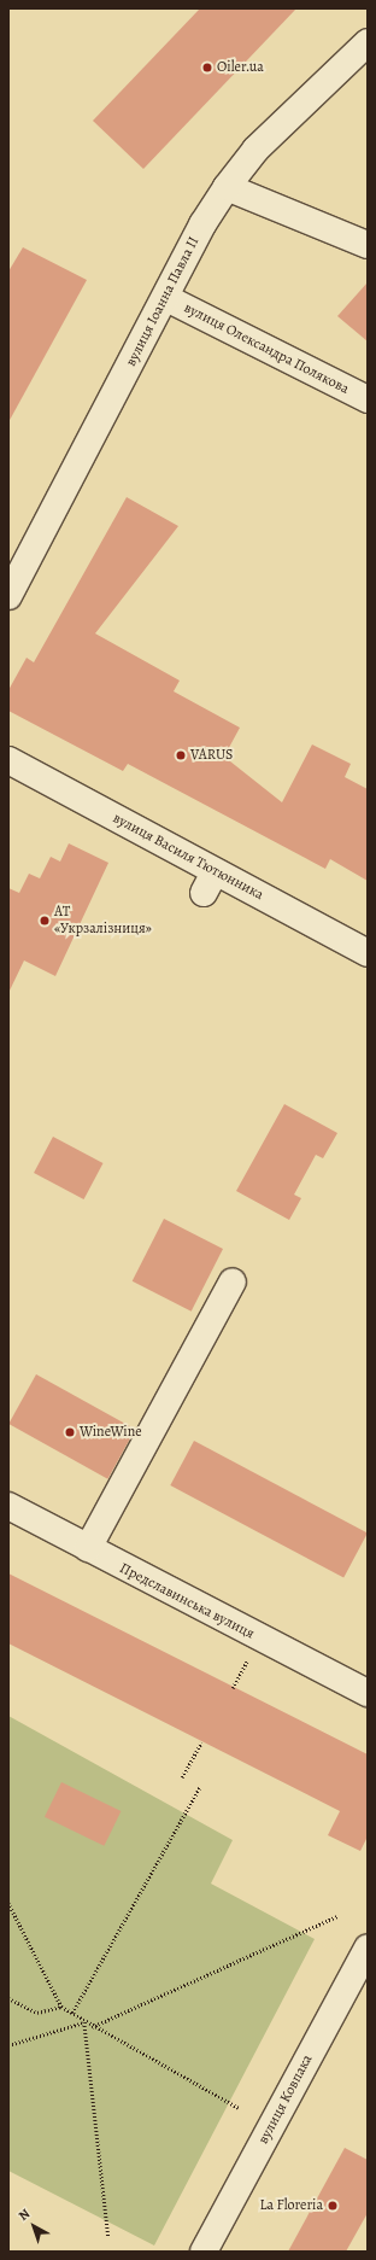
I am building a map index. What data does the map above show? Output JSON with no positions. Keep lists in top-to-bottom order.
{
  "streets": {
    "street": [
      "вулиця Іоанна Павла II",
      "вулиця Олександра Полякова",
      "вулиця Василя Тютюнника",
      "Предславинська вулиця",
      "вулиця Ковпака"
    ]
  },
  "crossings": [
    ["вулиця Іоанна Павла II", "вулиця Олександра Полякова"]
  ],
  "places": [
    "Oiler.ua",
    "VARUS",
    "АТ «Укрзалізниця»",
    "WineWine",
    "La Floreria"
  ],
  "north": "top left"
}
